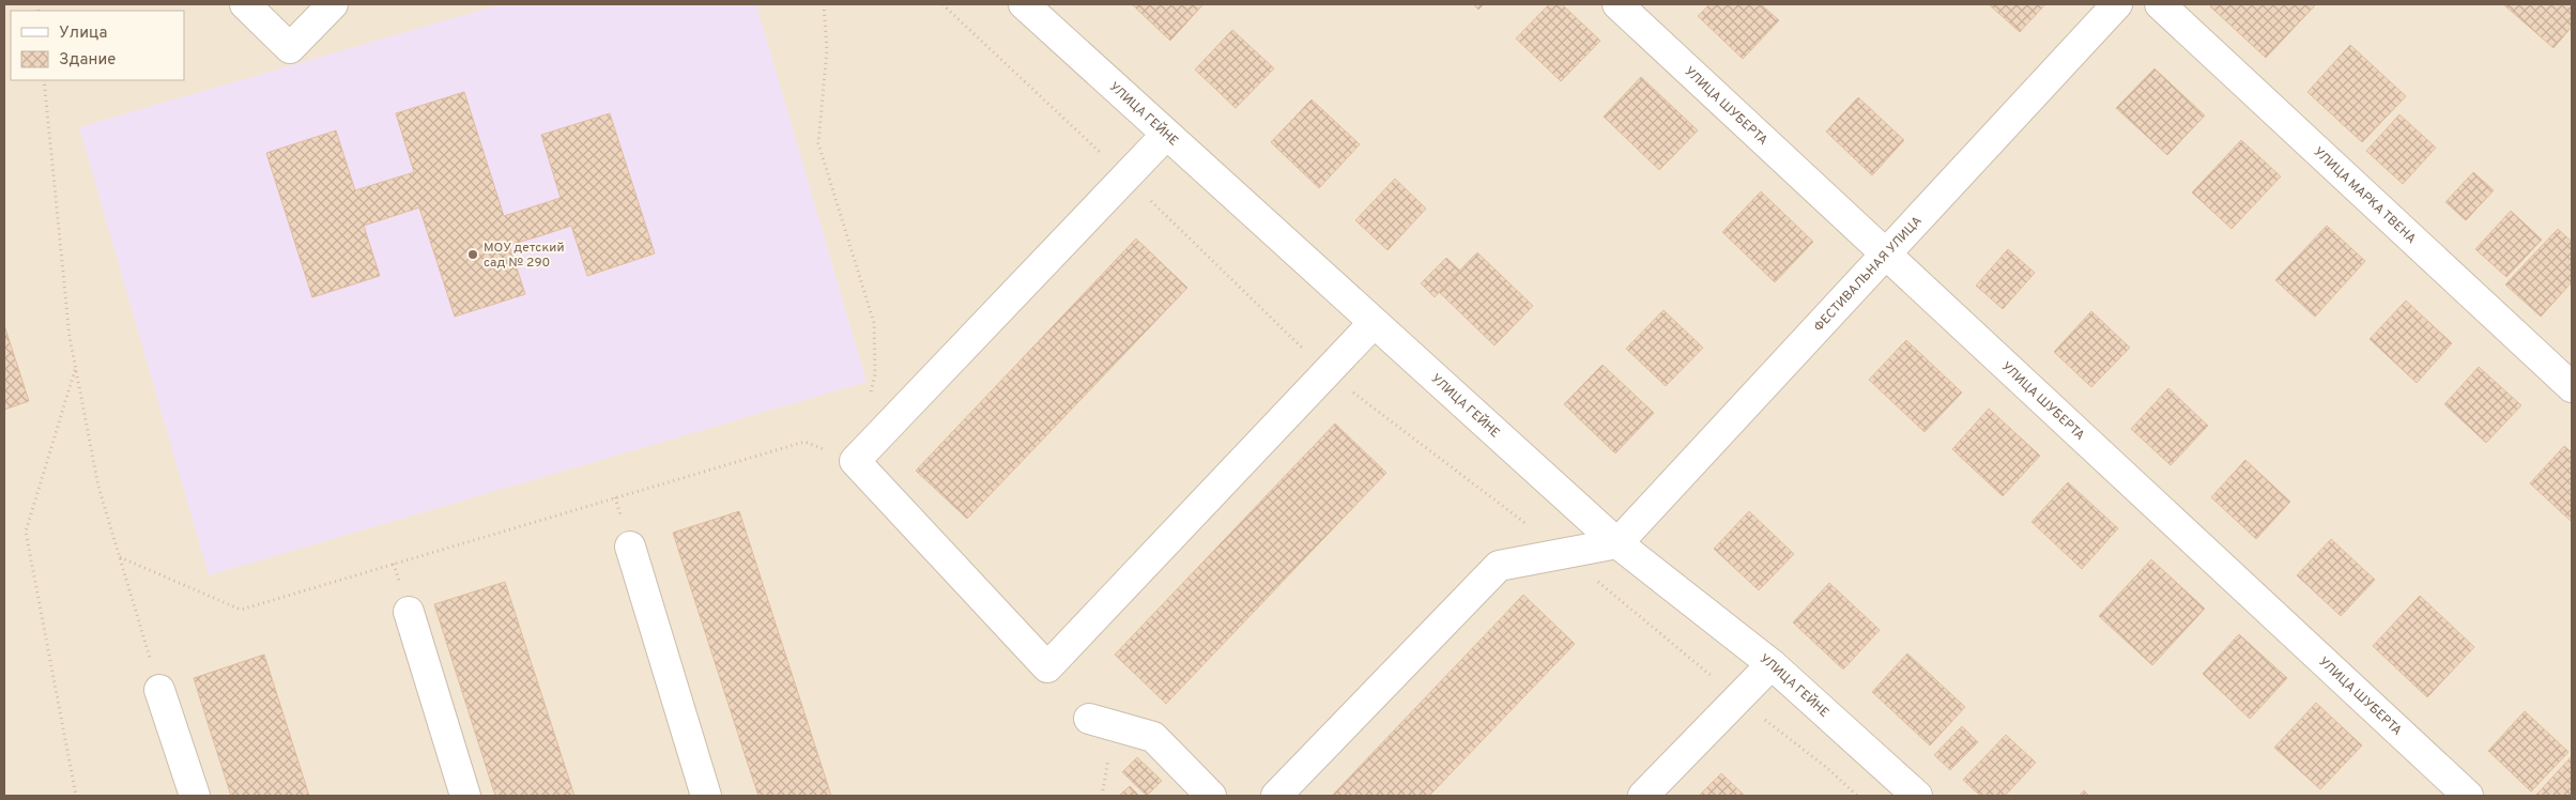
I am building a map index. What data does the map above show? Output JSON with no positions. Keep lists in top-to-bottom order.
{
  "streets": {
    "street": [
      "УЛИЦА ШУБЕРТА",
      "УЛИЦА ГЕЙНЕ",
      "УЛИЦА МАРКА ТВЕНА",
      "ФЕСТИВАЛЬНАЯ УЛИЦА"
    ]
  },
  "crossings": [
    ["УЛИЦА ШУБЕРТА", "ФЕСТИВАЛЬНАЯ УЛИЦА"],
    ["УЛИЦА ГЕЙНЕ", "ФЕСТИВАЛЬНАЯ УЛИЦА"]
  ],
  "places": ["МОУ детский сад № 290"],
  "legend": ["Улица", "Здание"]
}
